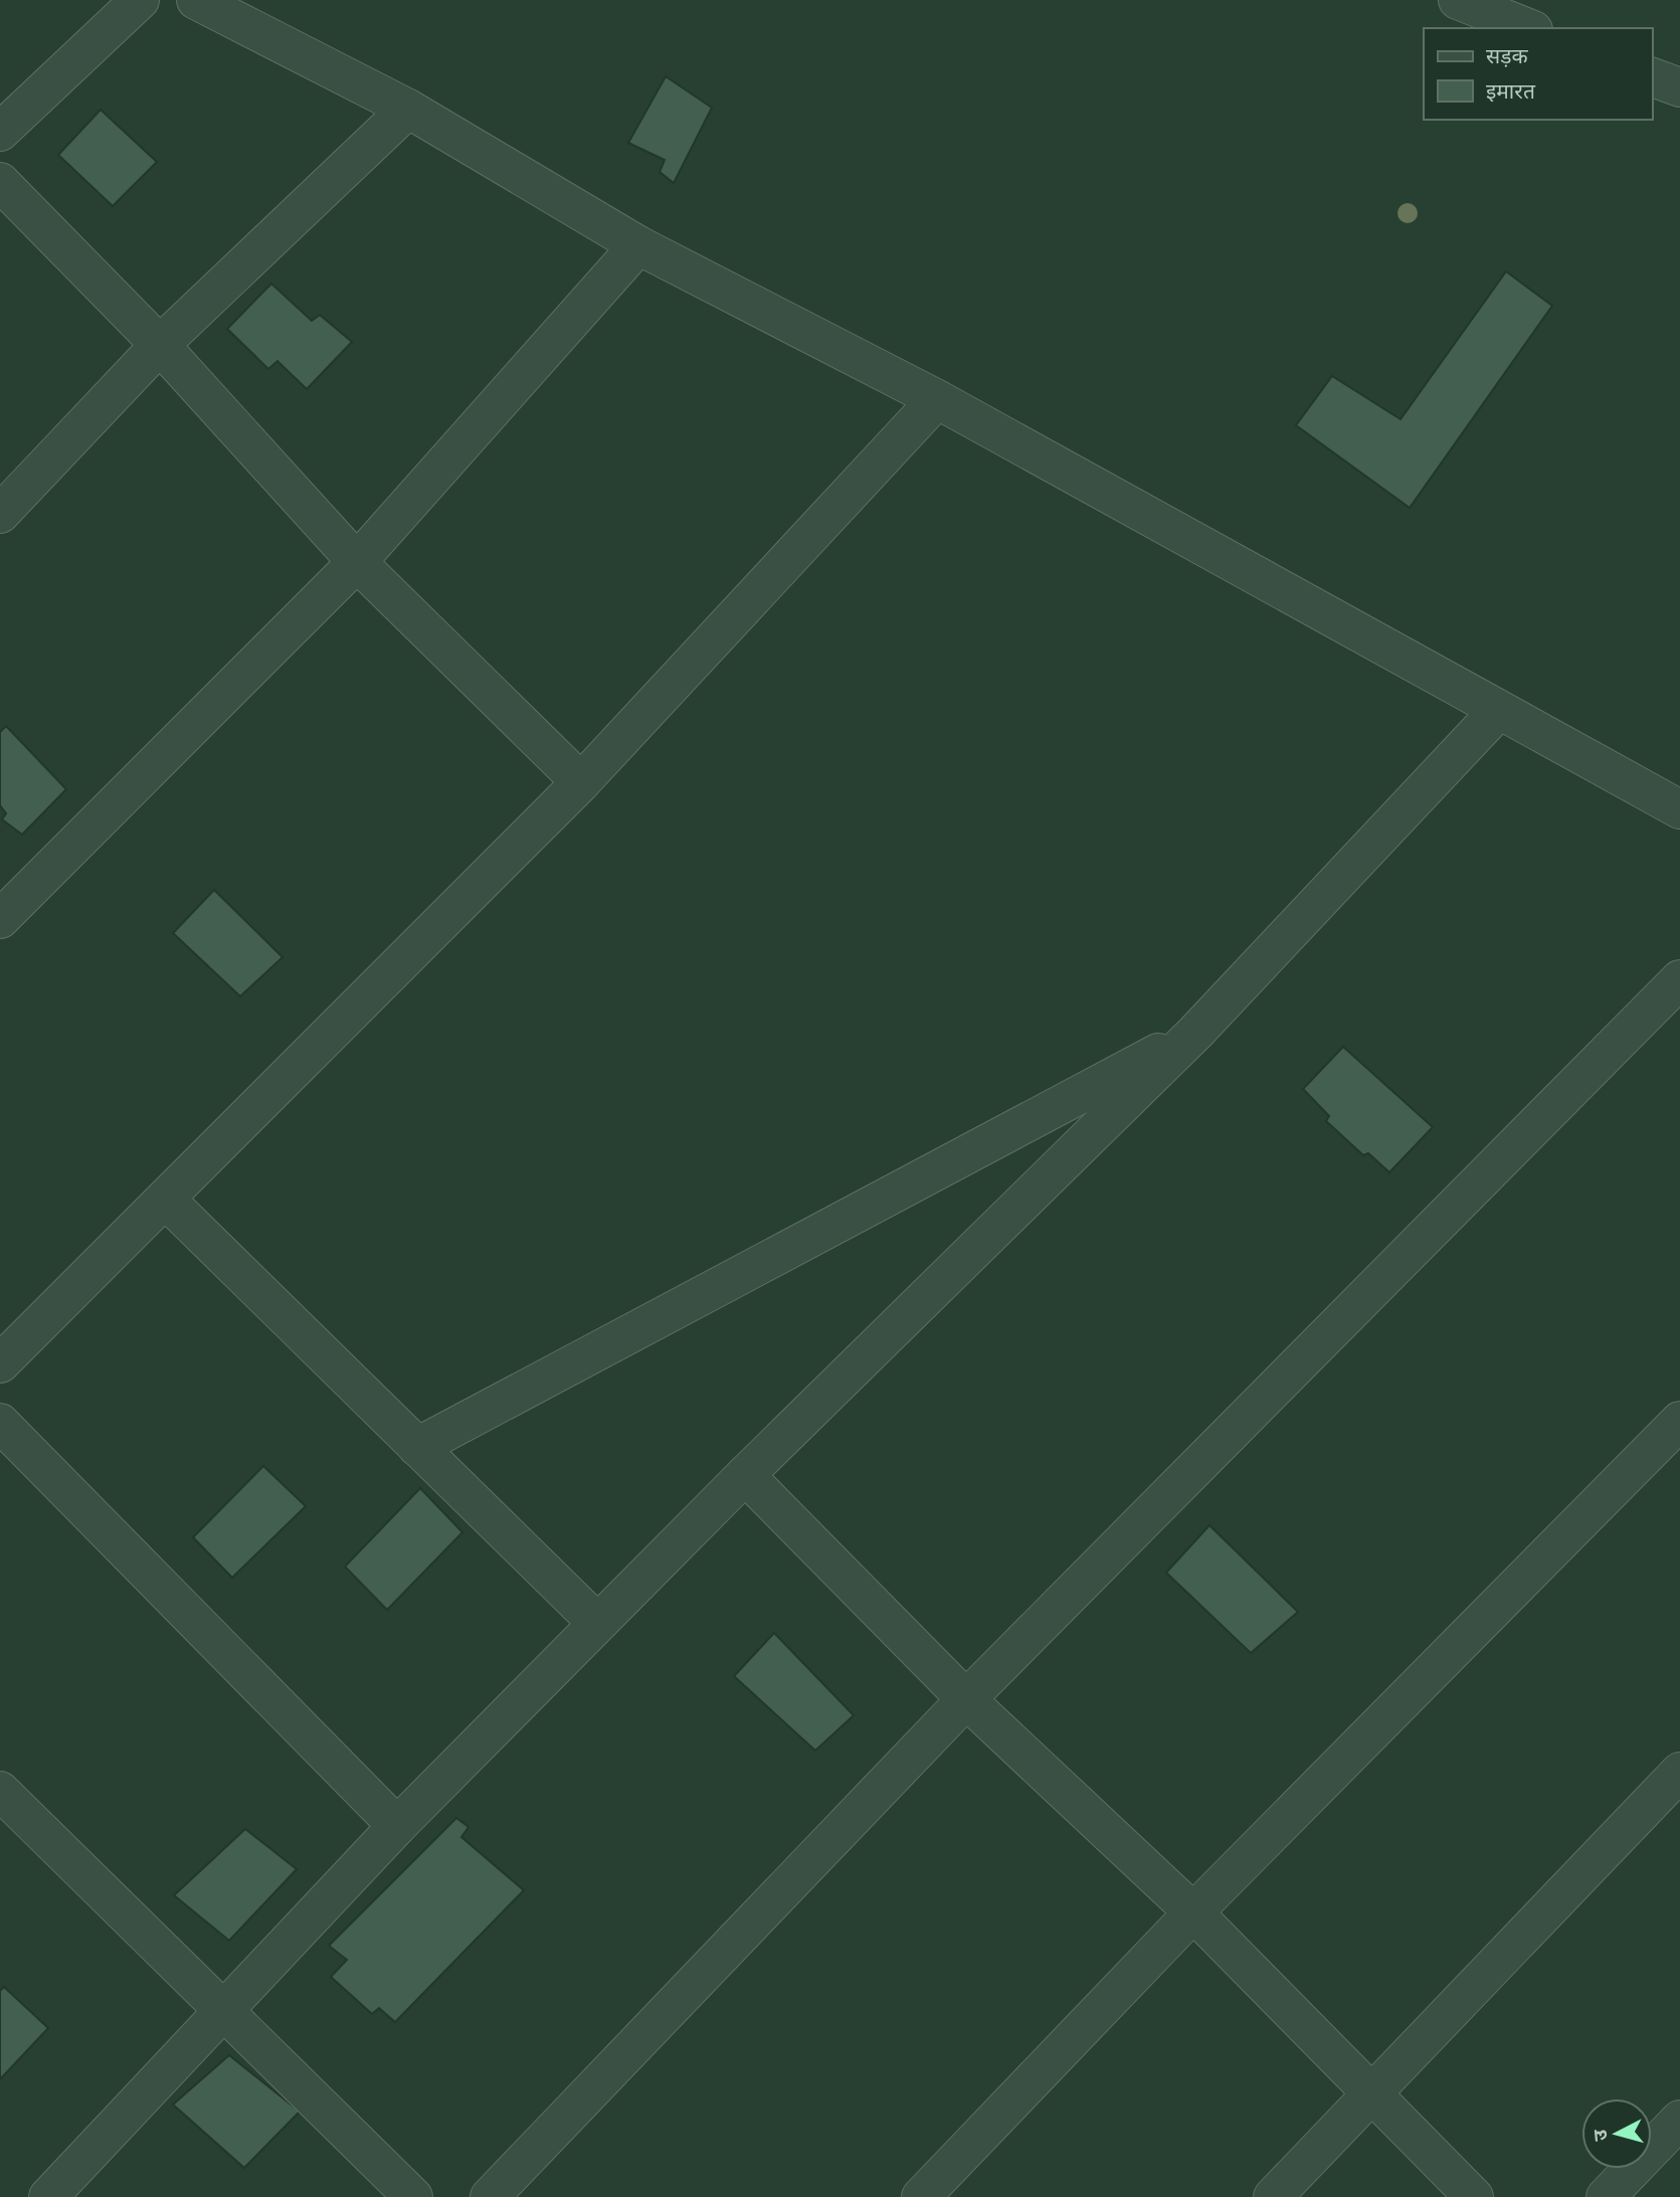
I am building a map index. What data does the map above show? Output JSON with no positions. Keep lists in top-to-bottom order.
{
  "legend": ["सड़क", "इमारत"],
  "north": "left"
}
